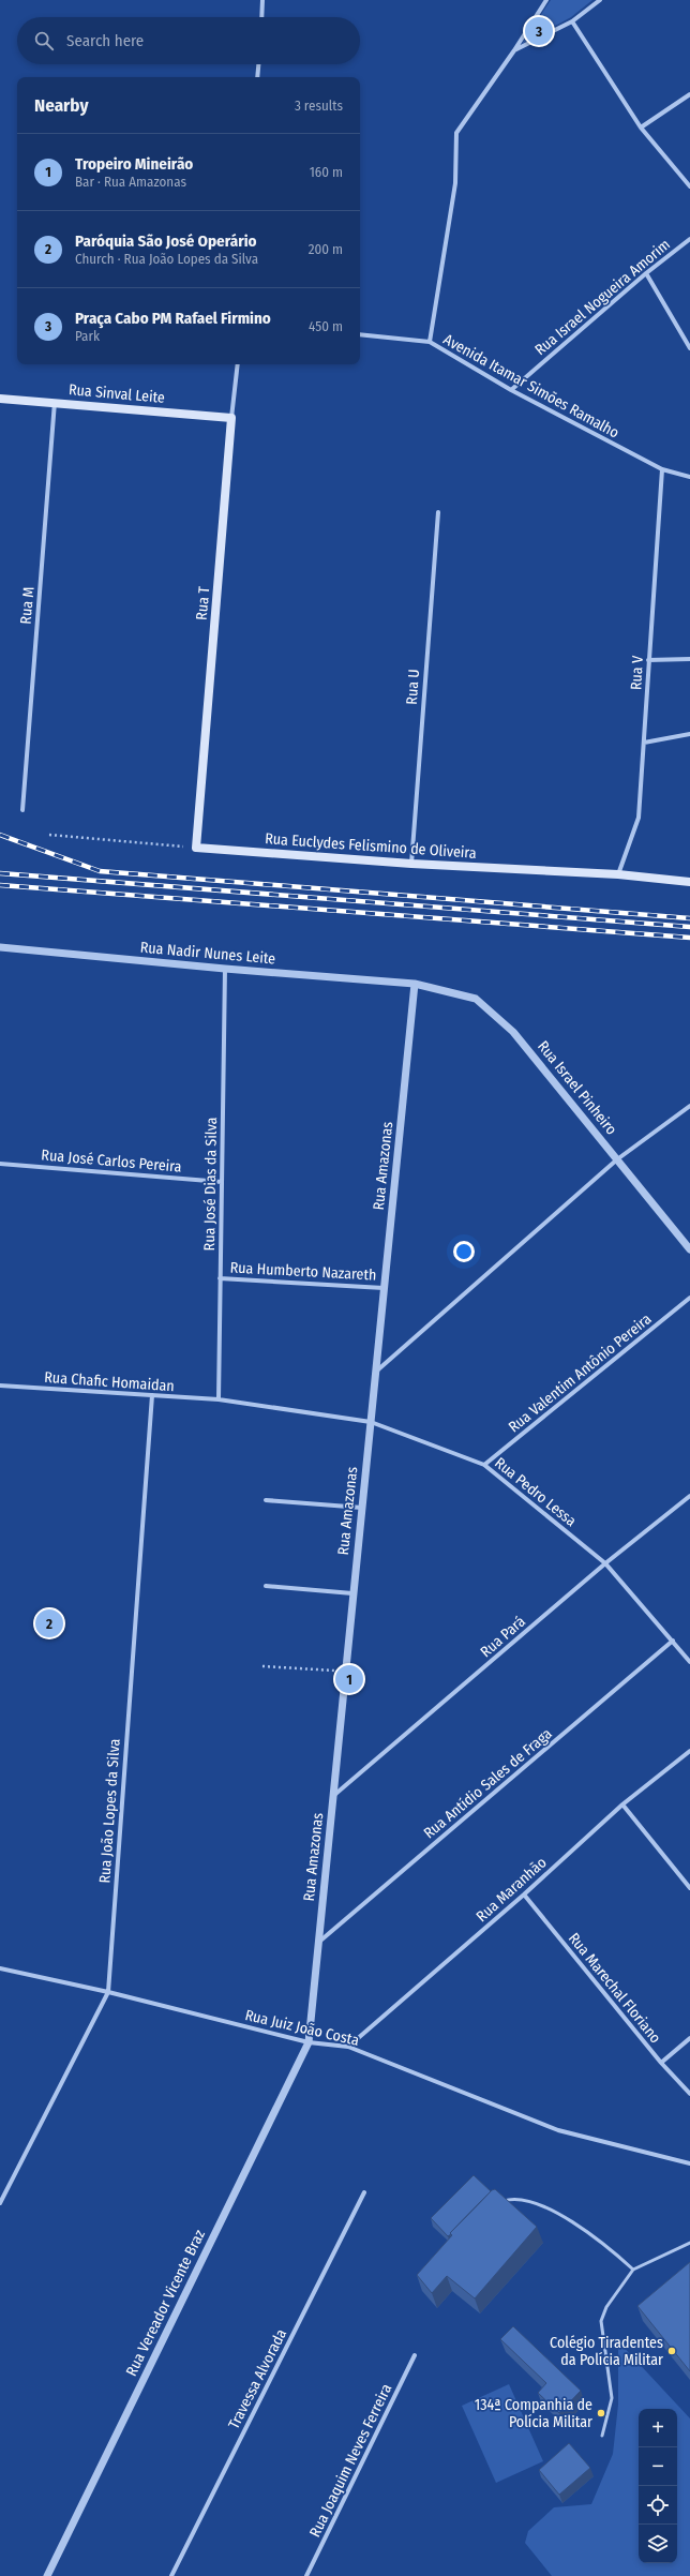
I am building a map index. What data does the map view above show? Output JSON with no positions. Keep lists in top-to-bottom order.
{
  "streets": {
    "main road": ["Rua Sinval Leite", "Rua T", "Rua Euclydes Felismino de Oliveira"],
    "street": [
      "Rua Israel Nogueira Amorim",
      "Avenida Itamar Simões Ramalho",
      "Rua M",
      "Rua V",
      "Rua U",
      "Rua Nadir Nunes Leite",
      "Rua Israel Pinheiro",
      "Rua José Carlos Pereira",
      "Rua Amazonas",
      "Rua José Dias da Silva",
      "Rua Humberto Nazareth",
      "Rua Valentim Antônio Pereira",
      "Rua Chafic Homaidan",
      "Rua Pedro Lessa",
      "Rua Pará",
      "Rua Antídio Sales de Fraga",
      "Rua João Lopes da Silva",
      "Rua Maranhão",
      "Rua Marechal Floriano",
      "Rua Juiz João Costa",
      "Rua Vereador Vicente Braz",
      "Travessa Alvorada",
      "Rua Joaquim Neves Ferreira"
    ]
  },
  "crossings": [
    ["Rua Israel Nogueira Amorim", "Avenida Itamar Simões Ramalho"],
    ["Avenida Itamar Simões Ramalho", "Rua V"],
    ["Rua Sinval Leite", "Rua T"],
    ["Rua Sinval Leite", "Rua M"],
    ["Rua T", "Rua Euclydes Felismino de Oliveira"],
    ["Rua V", "Rua Euclydes Felismino de Oliveira"],
    ["Rua U", "Rua Euclydes Felismino de Oliveira"],
    ["Rua Nadir Nunes Leite", "Rua Israel Pinheiro"],
    ["Rua Nadir Nunes Leite", "Rua Amazonas"],
    ["Rua Nadir Nunes Leite", "Rua José Dias da Silva"],
    ["Rua Israel Pinheiro", "Rua Amazonas"],
    ["Rua José Carlos Pereira", "Rua José Dias da Silva"],
    ["Rua Amazonas", "Rua Humberto Nazareth"],
    ["Rua Amazonas", "Rua Pedro Lessa"],
    ["Rua Amazonas", "Rua Pará"],
    ["Rua Amazonas", "Rua Antídio Sales de Fraga"],
    ["Rua Amazonas", "Rua Juiz João Costa"],
    ["Rua Amazonas", "Rua Vereador Vicente Braz"],
    ["Rua José Dias da Silva", "Rua Humberto Nazareth"],
    ["Rua José Dias da Silva", "Rua Chafic Homaidan"],
    ["Rua José Dias da Silva", "Rua Pedro Lessa"],
    ["Rua Valentim Antônio Pereira", "Rua Pedro Lessa"],
    ["Rua Chafic Homaidan", "Rua Pedro Lessa"],
    ["Rua Chafic Homaidan", "Rua João Lopes da Silva"],
    ["Rua Pedro Lessa", "Rua Pará"],
    ["Rua Pedro Lessa", "Rua Antídio Sales de Fraga"],
    ["Rua João Lopes da Silva", "Rua Juiz João Costa"],
    ["Rua Maranhão", "Rua Marechal Floriano"],
    ["Rua Maranhão", "Rua Juiz João Costa"],
    ["Rua Juiz João Costa", "Rua Vereador Vicente Braz"]
  ],
  "places": ["Colégio Tiradentes da Polícia Militar", "134ª Companhia de Polícia Militar"],
  "page": {
    "pins": ["3", "2", "1"],
    "search": "Search here",
    "heading": ["Nearby", "3 results"],
    "list": [
      {
        "mark": "1",
        "name": "Tropeiro Mineirão",
        "note": "Bar · Rua Amazonas",
        "value": "160 m"
      },
      {
        "mark": "2",
        "name": "Paróquia São José Operário",
        "note": "Church · Rua João Lopes da Silva",
        "value": "200 m"
      },
      {
        "mark": "3",
        "name": "Praça Cabo PM Rafael Firmino",
        "note": "Park",
        "value": "450 m"
      }
    ],
    "map_buttons": ["+", "−"]
  }
}
